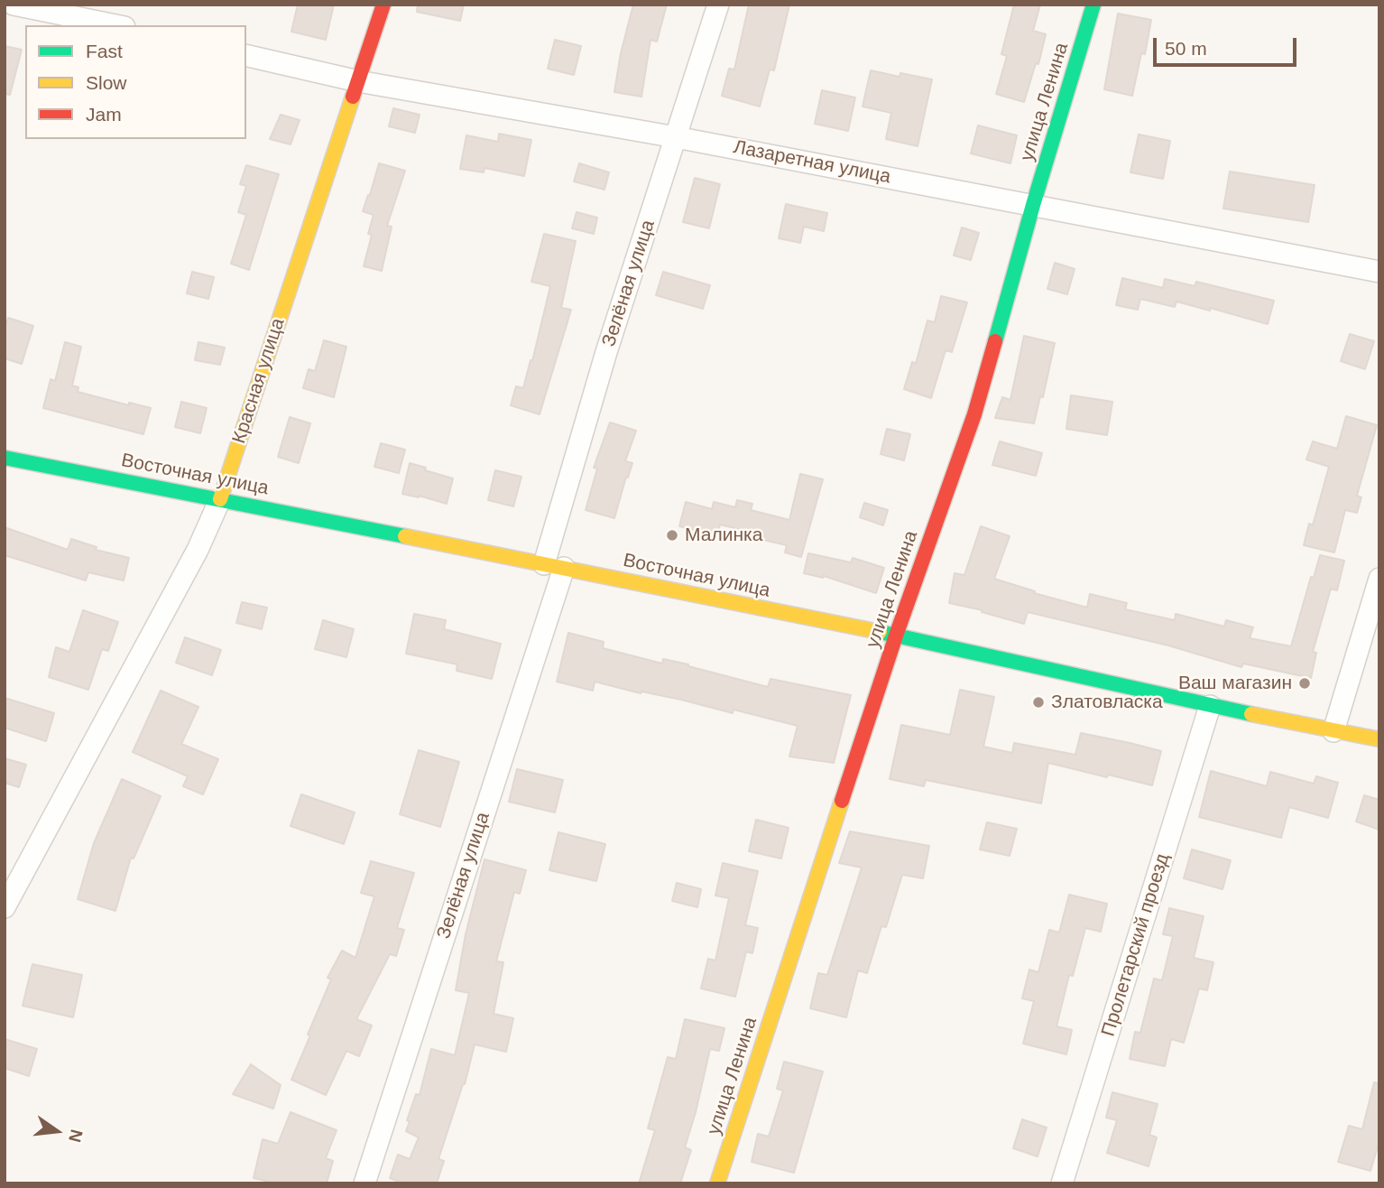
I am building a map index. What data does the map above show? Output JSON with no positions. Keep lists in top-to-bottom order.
{
  "streets": {
    "street": [
      "улица Ленина",
      "Лазаретная улица",
      "Зелёная улица",
      "Красная улица",
      "Восточная улица",
      "Пролетарский проезд"
    ]
  },
  "crossings": [
    ["улица Ленина", "Лазаретная улица"],
    ["улица Ленина", "Восточная улица"],
    ["Лазаретная улица", "Зелёная улица"],
    ["Лазаретная улица", "Красная улица"],
    ["Зелёная улица", "Восточная улица"],
    ["Красная улица", "Восточная улица"],
    ["Восточная улица", "Пролетарский проезд"]
  ],
  "places": ["Малинка", "Ваш магазин", "Златовласка"],
  "legend": ["Fast", "Slow", "Jam"],
  "scale_bar": "50 m",
  "north": "right"
}
